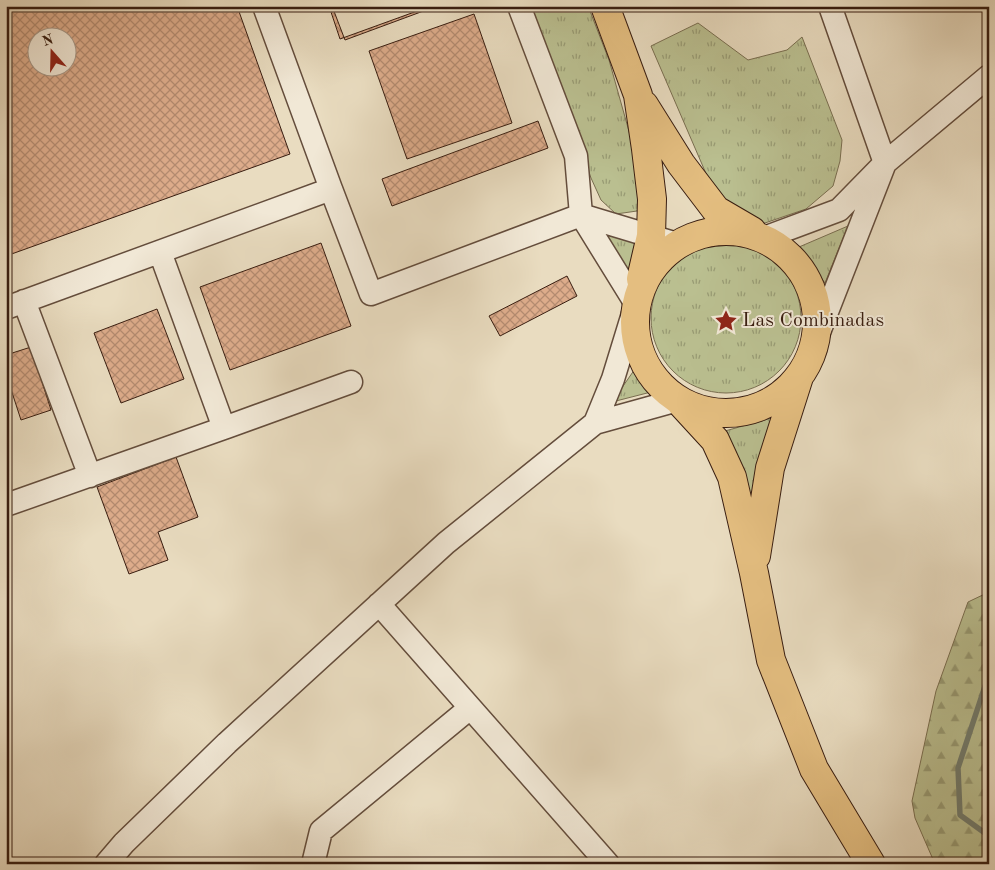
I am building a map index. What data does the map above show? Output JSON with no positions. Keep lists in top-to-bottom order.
{
  "places": {
    "place": ["Las Combinadas"]
  },
  "north": "top"
}
